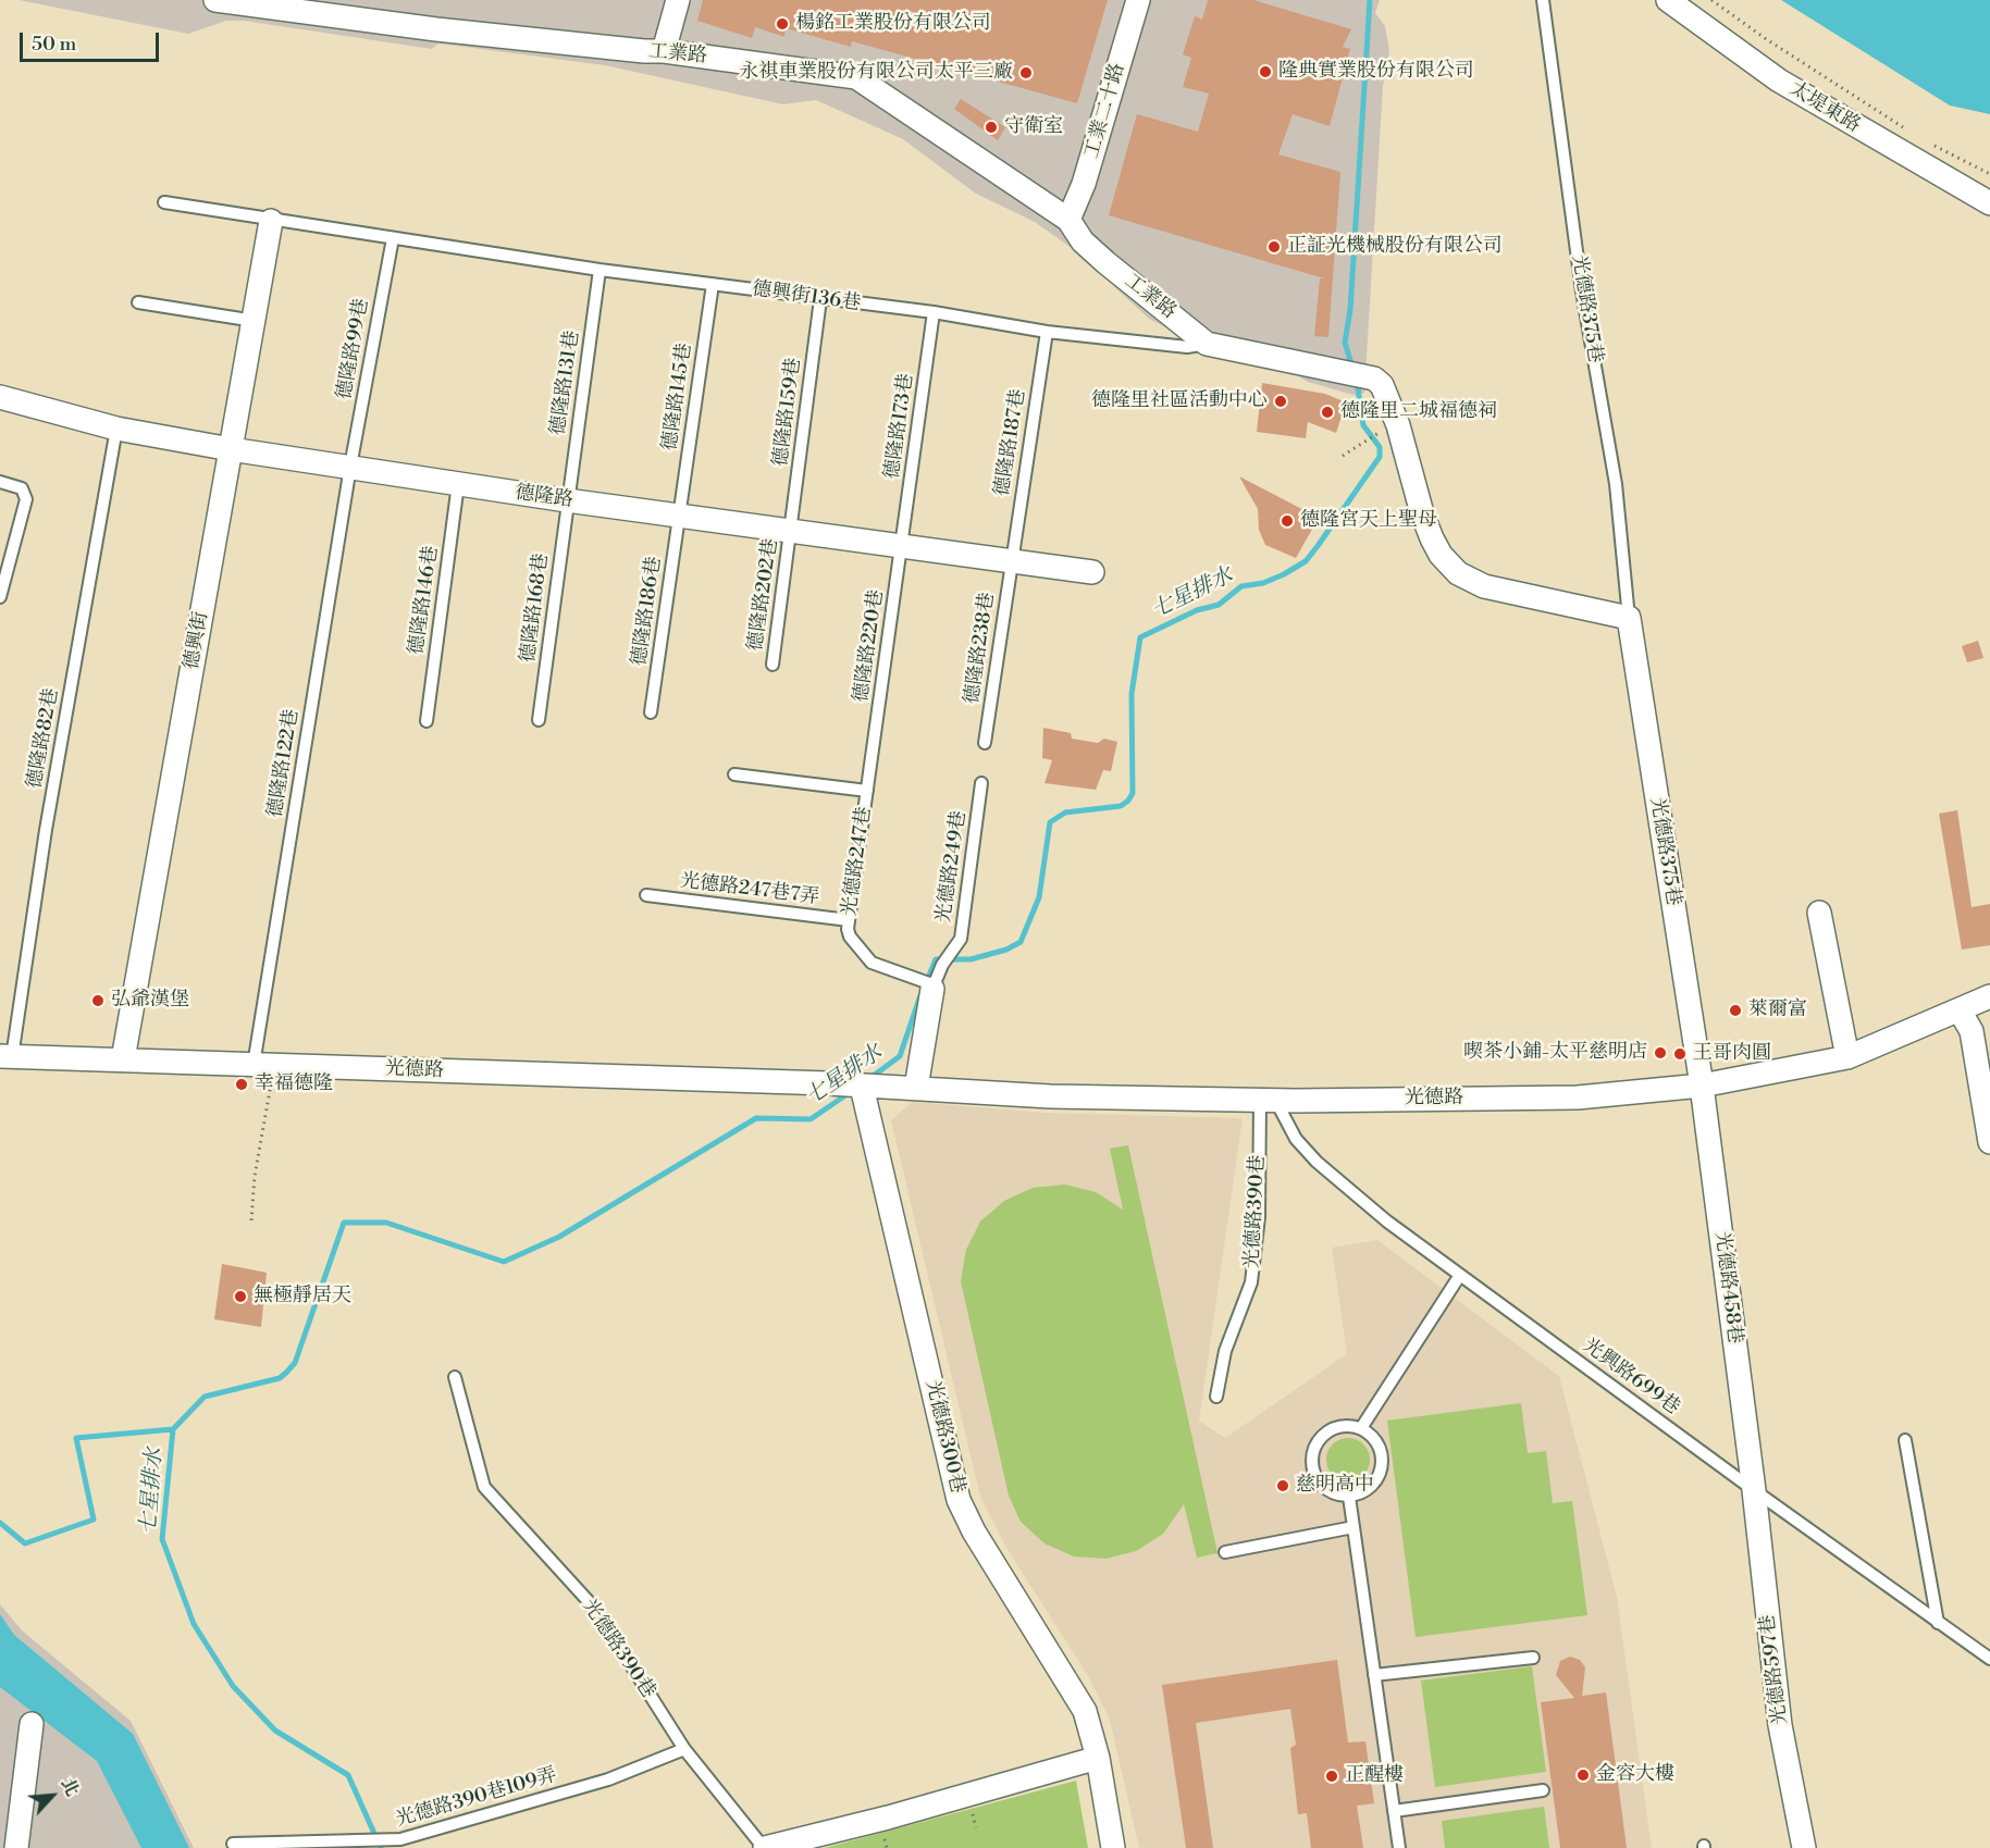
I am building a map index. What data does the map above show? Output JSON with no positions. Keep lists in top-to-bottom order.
{
  "streets": {
    "street": [
      "工業路",
      "太堤東路",
      "工業二十路",
      "德興街136巷",
      "光德路375巷",
      "德隆路",
      "德興街",
      "光德路",
      "光德路390巷",
      "光德路458巷",
      "光德路300巷",
      "光德路597巷"
    ],
    "lane": [
      "德隆路99巷",
      "德隆路131巷",
      "德隆路145巷",
      "德隆路159巷",
      "德隆路173巷",
      "德隆路187巷",
      "德隆路202巷",
      "德隆路146巷",
      "德隆路168巷",
      "德隆路186巷",
      "德隆路220巷",
      "德隆路238巷",
      "德隆路82巷",
      "德隆路122巷",
      "光德路247巷",
      "光德路249巷",
      "光德路247巷7弄",
      "光興路699巷",
      "光德路390巷109弄"
    ]
  },
  "crossings": [
    ["工業路", "工業二十路"],
    ["工業路", "德興街136巷"],
    ["德興街136巷", "光德路375巷"],
    ["德興街136巷", "德隆路99巷"],
    ["德興街136巷", "德隆路131巷"],
    ["德興街136巷", "德隆路145巷"],
    ["德興街136巷", "德隆路159巷"],
    ["德興街136巷", "德隆路173巷"],
    ["德興街136巷", "德隆路187巷"],
    ["德興街136巷", "德興街"],
    ["光德路375巷", "光德路"],
    ["光德路375巷", "光德路458巷"],
    ["德隆路99巷", "德隆路"],
    ["德隆路99巷", "德隆路122巷"],
    ["德隆路131巷", "德隆路"],
    ["德隆路131巷", "德隆路168巷"],
    ["德隆路145巷", "德隆路"],
    ["德隆路145巷", "德隆路186巷"],
    ["德隆路159巷", "德隆路"],
    ["德隆路159巷", "德隆路202巷"],
    ["德隆路173巷", "德隆路"],
    ["德隆路173巷", "德隆路220巷"],
    ["德隆路187巷", "德隆路"],
    ["德隆路187巷", "德隆路238巷"],
    ["德隆路", "德隆路202巷"],
    ["德隆路", "德隆路146巷"],
    ["德隆路", "德隆路168巷"],
    ["德隆路", "德隆路186巷"],
    ["德隆路", "德興街"],
    ["德隆路", "德隆路220巷"],
    ["德隆路", "德隆路238巷"],
    ["德隆路", "德隆路82巷"],
    ["德隆路", "德隆路122巷"],
    ["德興街", "光德路"],
    ["德隆路220巷", "光德路247巷"],
    ["德隆路82巷", "光德路"],
    ["德隆路122巷", "光德路"],
    ["光德路247巷", "光德路249巷"],
    ["光德路247巷", "光德路247巷7弄"],
    ["光德路", "光德路390巷"],
    ["光德路", "光德路458巷"],
    ["光德路", "光興路699巷"],
    ["光德路", "光德路300巷"],
    ["光德路390巷", "光興路699巷"],
    ["光德路390巷", "光德路300巷"],
    ["光德路390巷", "光德路390巷109弄"],
    ["光德路458巷", "光興路699巷"],
    ["光德路458巷", "光德路597巷"],
    ["光興路699巷", "光德路597巷"]
  ],
  "water": ["七星排水"],
  "places": [
    "楊銘工業股份有限公司",
    "隆典實業股份有限公司",
    "永祺車業股份有限公司太平三廠",
    "守衛室",
    "正証光機械股份有限公司",
    "德隆里社區活動中心",
    "德隆里二城福德祠",
    "德隆宮天上聖母",
    "弘爺漢堡",
    "萊爾富",
    "喫茶小鋪-太平慈明店",
    "王哥肉圓",
    "幸福德隆",
    "無極靜居天",
    "慈明高中",
    "金容大樓",
    "正醒樓"
  ],
  "scale_bar": "50 m",
  "north": "top right"
}
